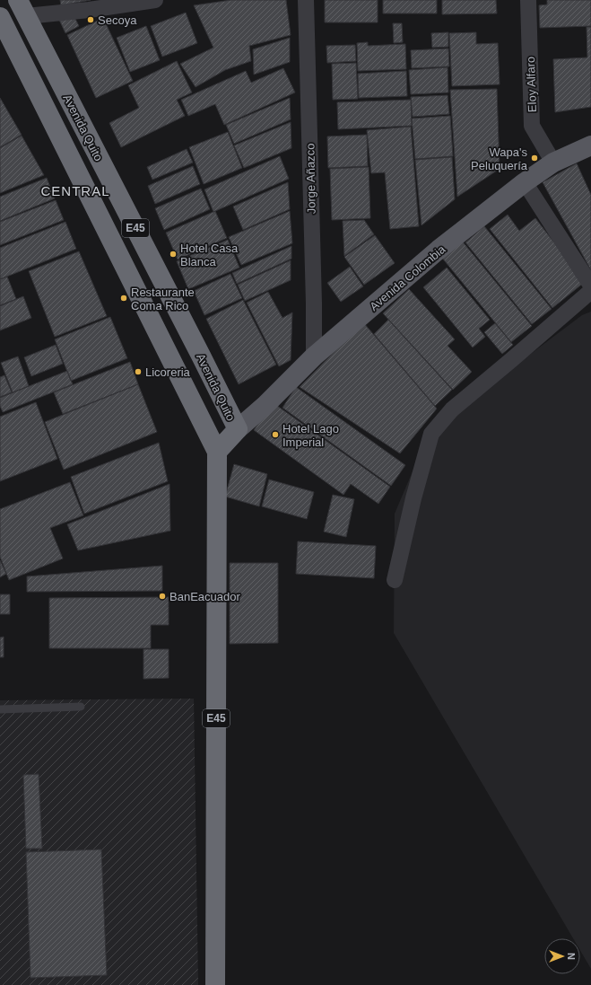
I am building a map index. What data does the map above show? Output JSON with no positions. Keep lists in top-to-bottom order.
{
  "streets": {
    "highway": ["Avenida Quito", "E45"],
    "main road": ["Avenida Colombia"],
    "street": ["Eloy Alfaro", "Jorge Añazco"]
  },
  "crossings": [
    ["Eloy Alfaro", "Avenida Colombia"],
    ["Avenida Quito", "E45"],
    ["Avenida Quito", "Avenida Colombia"],
    ["Jorge Añazco", "Avenida Colombia"]
  ],
  "districts": ["CENTRAL"],
  "places": [
    "Secoya",
    "Wapa's Peluquería",
    "Hotel Casa Blanca",
    "Restaurante Coma Rico",
    "Licoreria",
    "Hotel Lago Imperial",
    "BanEacuador"
  ],
  "north": "right"
}
